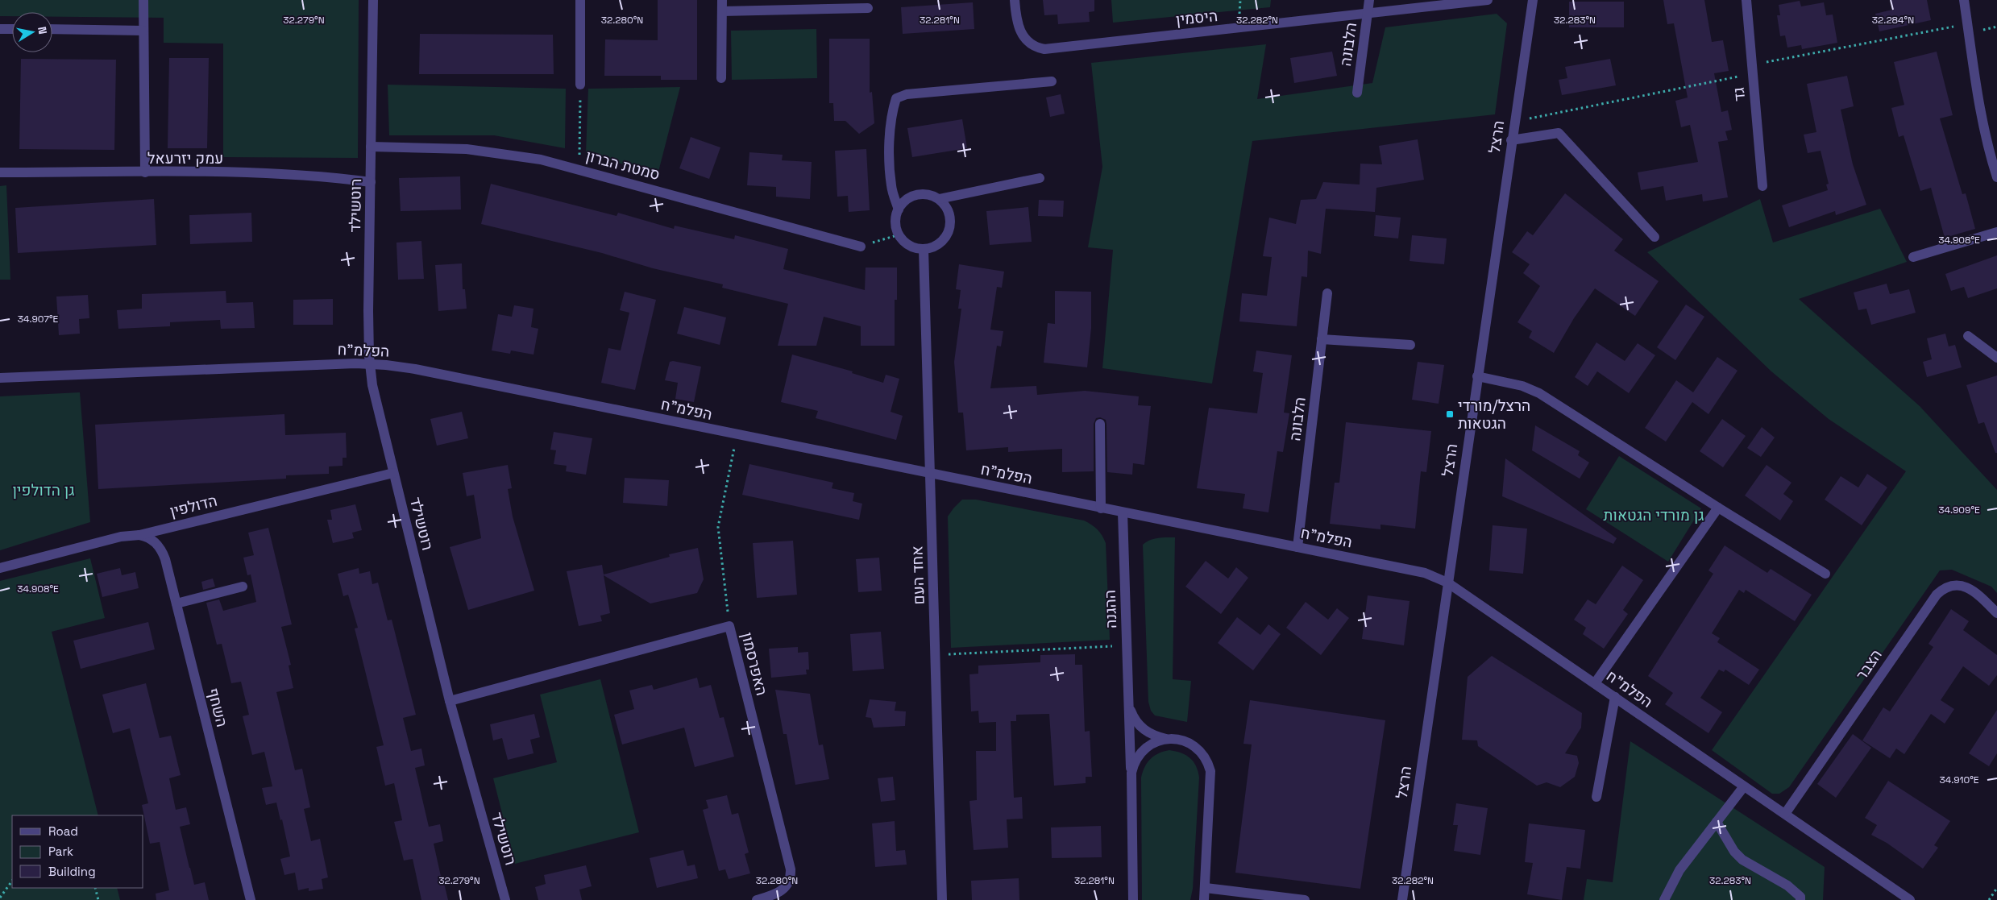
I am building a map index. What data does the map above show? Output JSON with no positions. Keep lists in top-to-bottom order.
{
  "streets": {
    "street": [
      "היסמין",
      "הלבונה",
      "גד",
      "הרצל",
      "עמק יזרעאל",
      "סמטת הברון",
      "רוטשילד",
      "הפלמ\"ח",
      "הדולפין",
      "אחד העם",
      "ההגנה",
      "האפרסמון",
      "הצבר",
      "השחף"
    ]
  },
  "crossings": [
    ["היסמין", "הלבונה"],
    ["הלבונה", "הפלמ\"ח"],
    ["הרצל", "הפלמ\"ח"],
    ["עמק יזרעאל", "רוטשילד"],
    ["סמטת הברון", "רוטשילד"],
    ["רוטשילד", "הפלמ\"ח"],
    ["רוטשילד", "הדולפין"],
    ["רוטשילד", "האפרסמון"],
    ["הפלמ\"ח", "אחד העם"],
    ["הפלמ\"ח", "ההגנה"],
    ["הפלמ\"ח", "הצבר"],
    ["הדולפין", "השחף"]
  ],
  "parks": ["גן הדולפין", "גן מורדי הגטאות"],
  "places": {
    "transit": ["הרצל/מורדי הגטאות"]
  },
  "legend": ["Road", "Park", "Building"],
  "north": "right",
  "coordinates": [
    "32.284°N",
    "32.279°N",
    "32.280°N",
    "32.281°N",
    "32.282°N",
    "32.283°N",
    "34.908°E",
    "34.907°E",
    "34.909°E",
    "34.910°E"
  ]
}
